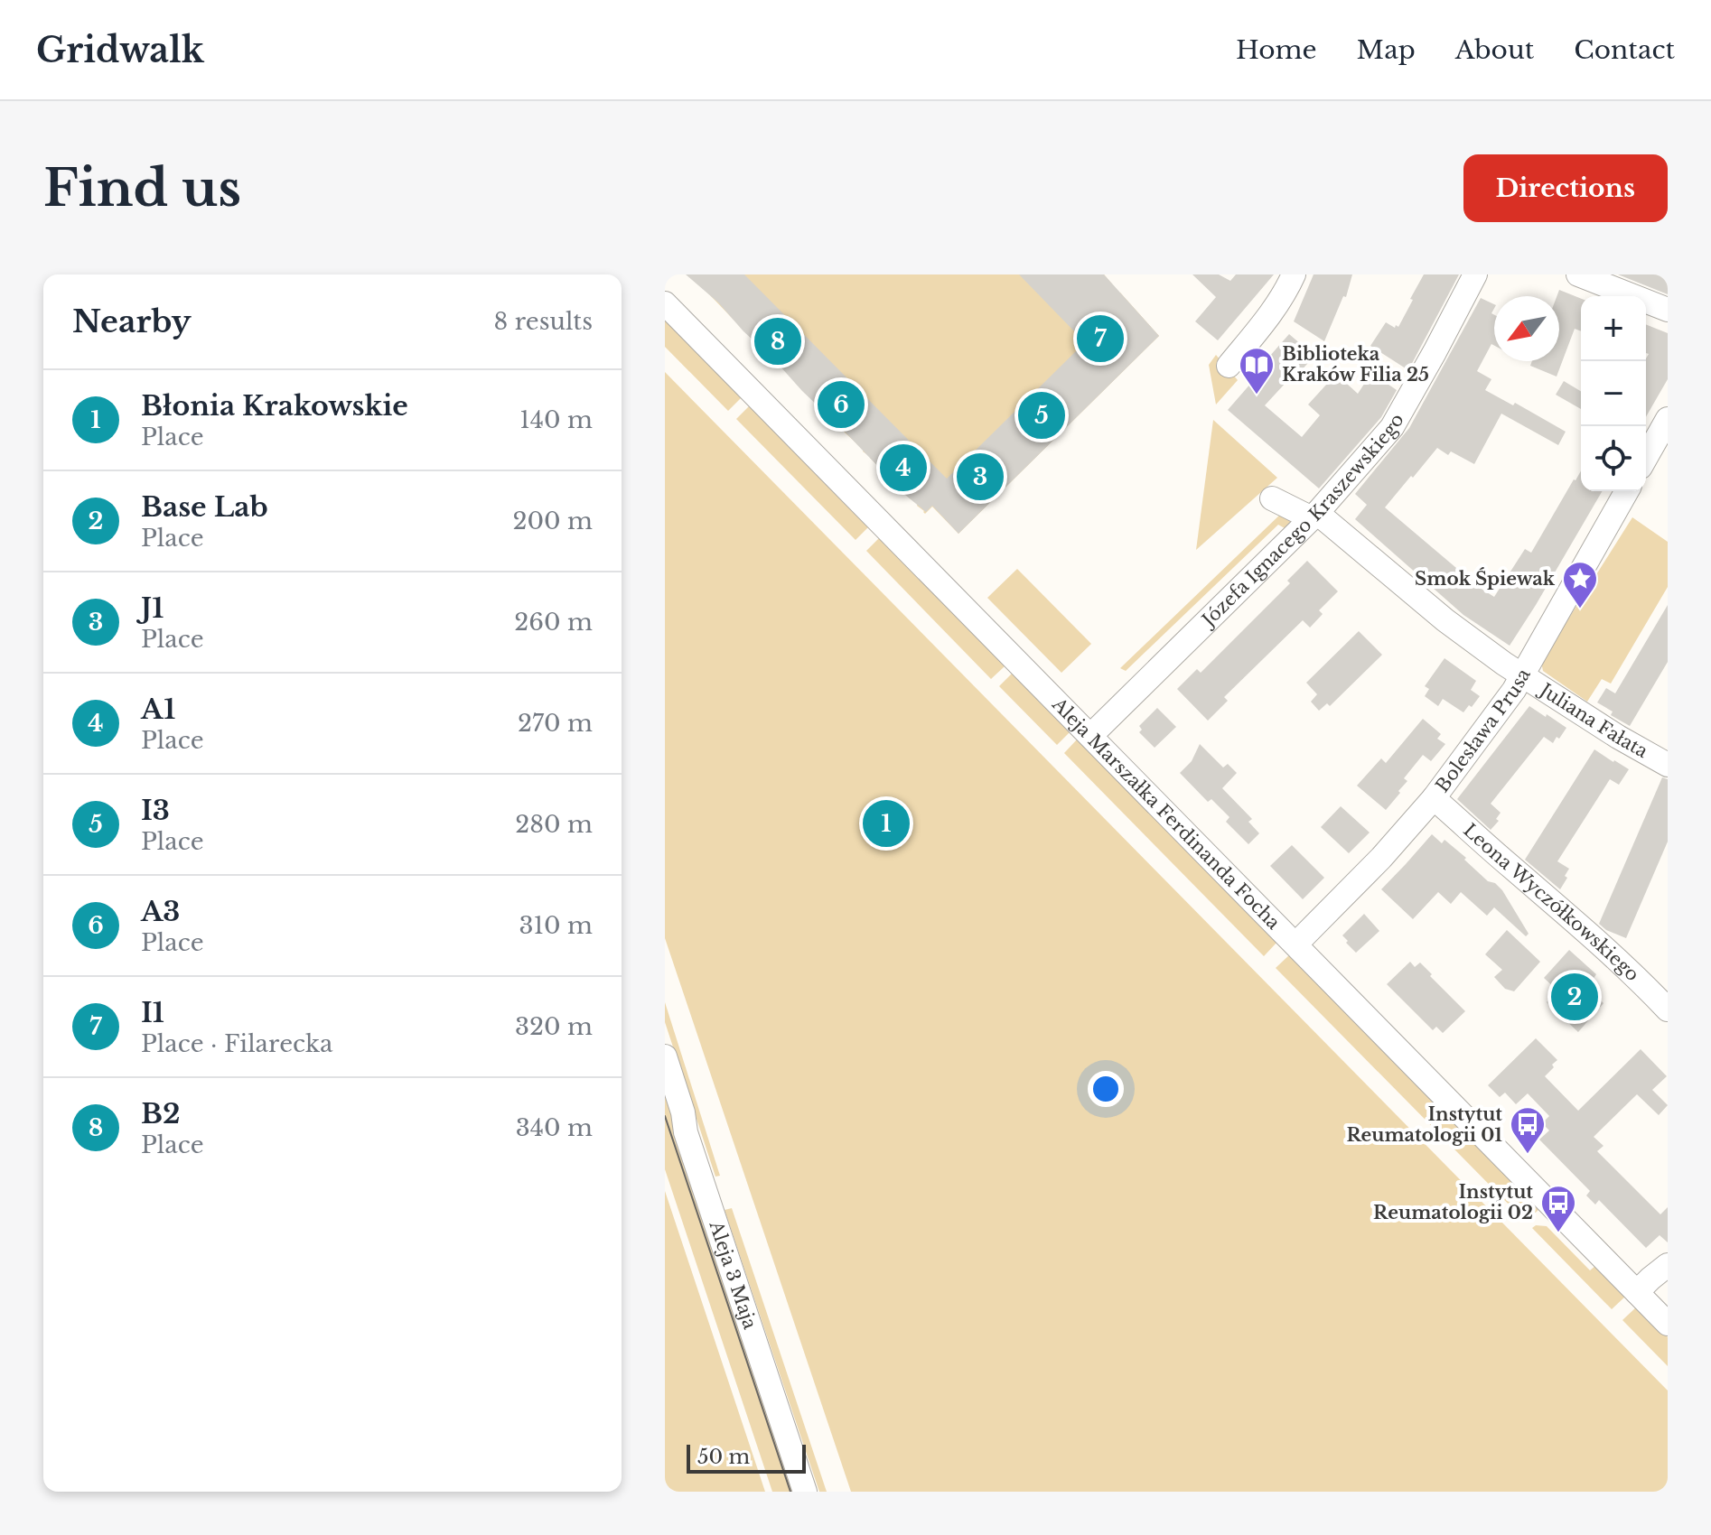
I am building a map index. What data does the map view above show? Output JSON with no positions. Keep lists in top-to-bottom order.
{
  "streets": {
    "street": [
      "Józefa Ignacego Kraszewskiego",
      "Juliana Fałata",
      "Bolesława Prusa",
      "Aleja Marszałka Ferdinanda Focha",
      "Leona Wyczółkowskiego",
      "Aleja 3 Maja"
    ]
  },
  "crossings": [
    ["Józefa Ignacego Kraszewskiego", "Juliana Fałata"],
    ["Józefa Ignacego Kraszewskiego", "Aleja Marszałka Ferdinanda Focha"],
    ["Juliana Fałata", "Bolesława Prusa"],
    ["Bolesława Prusa", "Aleja Marszałka Ferdinanda Focha"],
    ["Bolesława Prusa", "Leona Wyczółkowskiego"]
  ],
  "places": {
    "library": ["Biblioteka Kraków Filia 25"],
    "place": ["Smok Śpiewak"],
    "bus stop": ["Instytut Reumatologii 01", "Instytut Reumatologii 02"]
  },
  "scale_bar": "50 m",
  "north": "bottom left",
  "page": {
    "header": "Gridwalk",
    "nav": [
      "Home",
      "Map",
      "About",
      "Contact"
    ],
    "buttons": "Directions",
    "title": "Find us",
    "heading": ["Nearby", "8 results"],
    "map_buttons": ["+", "−"],
    "pins": [
      "7",
      "8",
      "6",
      "5",
      "4",
      "3",
      "1",
      "2"
    ],
    "list": [
      {
        "mark": "1",
        "name": "Błonia Krakowskie",
        "note": "Place",
        "value": "140 m"
      },
      {
        "mark": "2",
        "name": "Base Lab",
        "note": "Place",
        "value": "200 m"
      },
      {
        "mark": "3",
        "name": "J1",
        "note": "Place",
        "value": "260 m"
      },
      {
        "mark": "4",
        "name": "A1",
        "note": "Place",
        "value": "270 m"
      },
      {
        "mark": "5",
        "name": "I3",
        "note": "Place",
        "value": "280 m"
      },
      {
        "mark": "6",
        "name": "A3",
        "note": "Place",
        "value": "310 m"
      },
      {
        "mark": "7",
        "name": "I1",
        "note": "Place · Filarecka",
        "value": "320 m"
      },
      {
        "mark": "8",
        "name": "B2",
        "note": "Place",
        "value": "340 m"
      }
    ],
    "scale": "50 m"
  }
}
